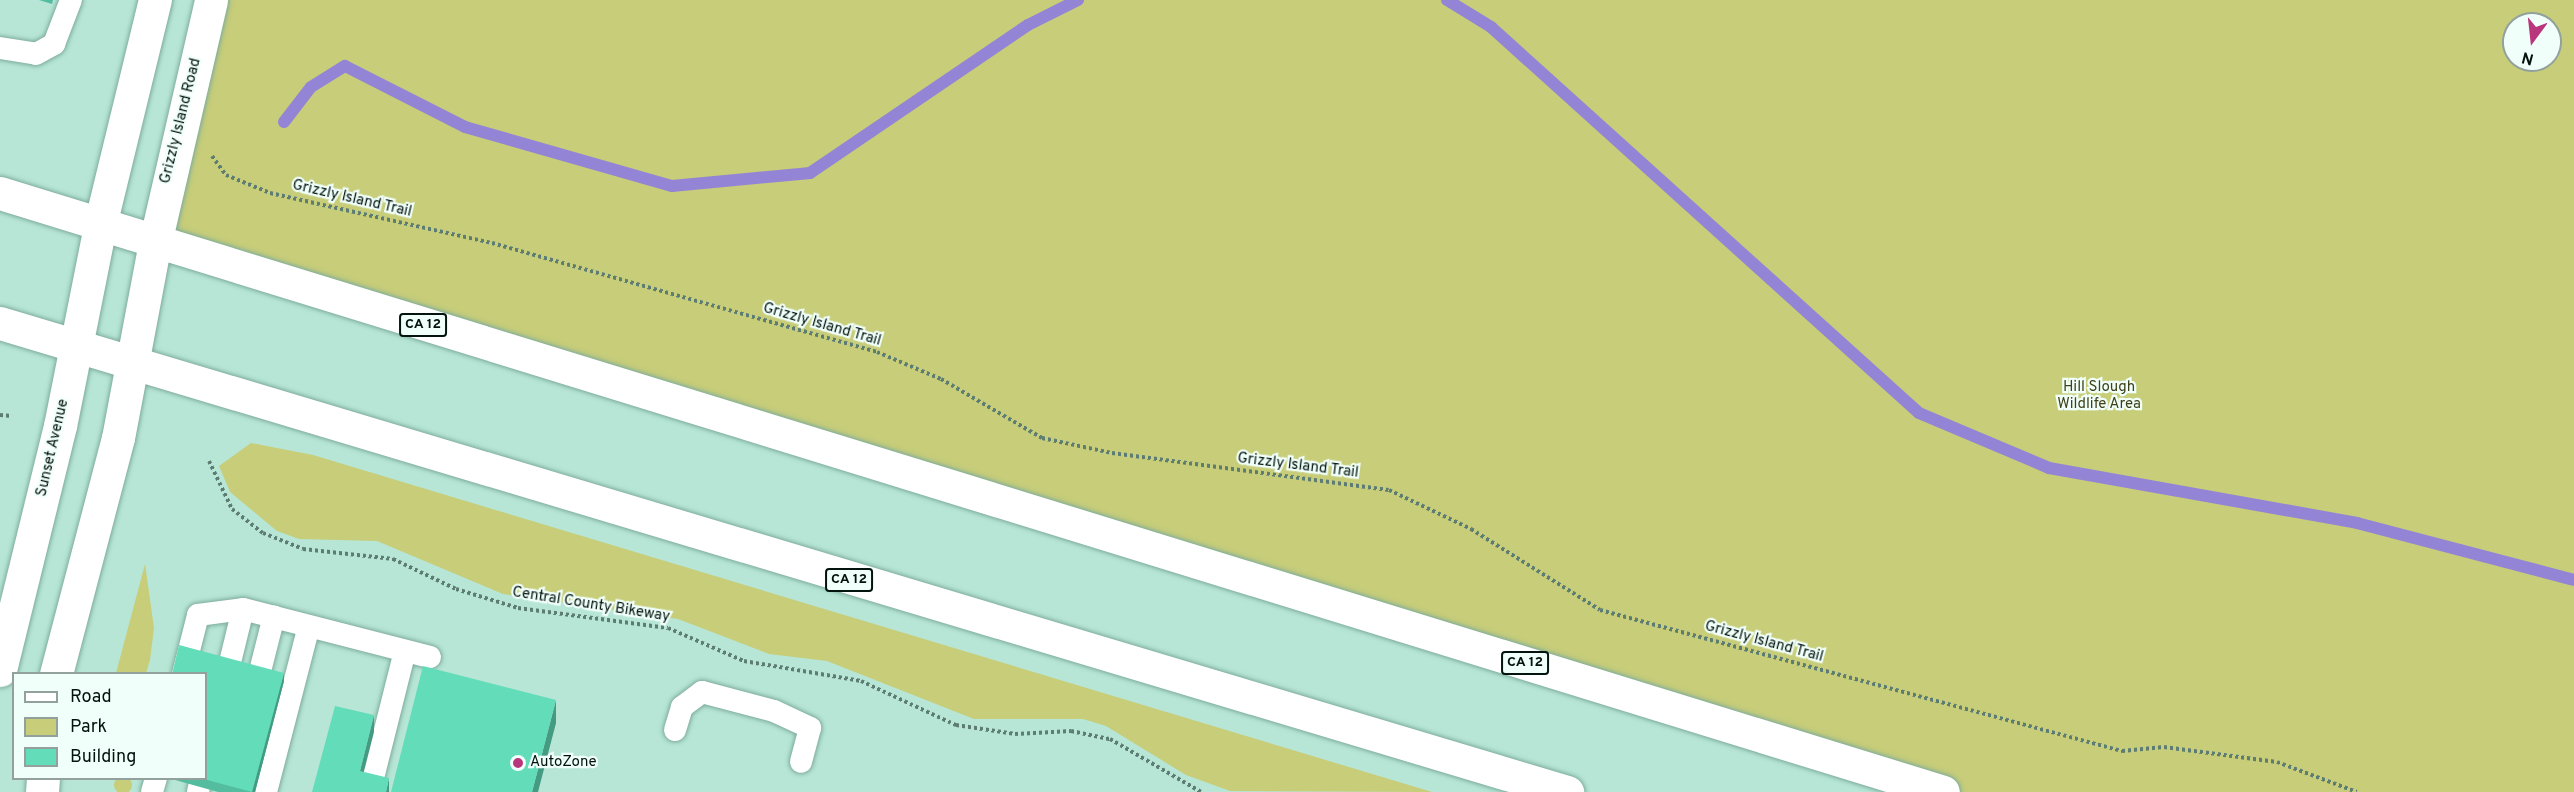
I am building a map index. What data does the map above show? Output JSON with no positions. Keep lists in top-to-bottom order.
{
  "streets": {
    "main road": ["Grizzly Island Road", "CA 12", "Sunset Avenue"],
    "path": ["Grizzly Island Trail", "Central County Bikeway"]
  },
  "crossings": [
    ["Grizzly Island Road", "CA 12"],
    ["CA 12", "Sunset Avenue"]
  ],
  "parks": ["Hill Slough Wildlife Area"],
  "places": ["AutoZone"],
  "legend": ["Road", "Park", "Building"],
  "north": "bottom"
}
